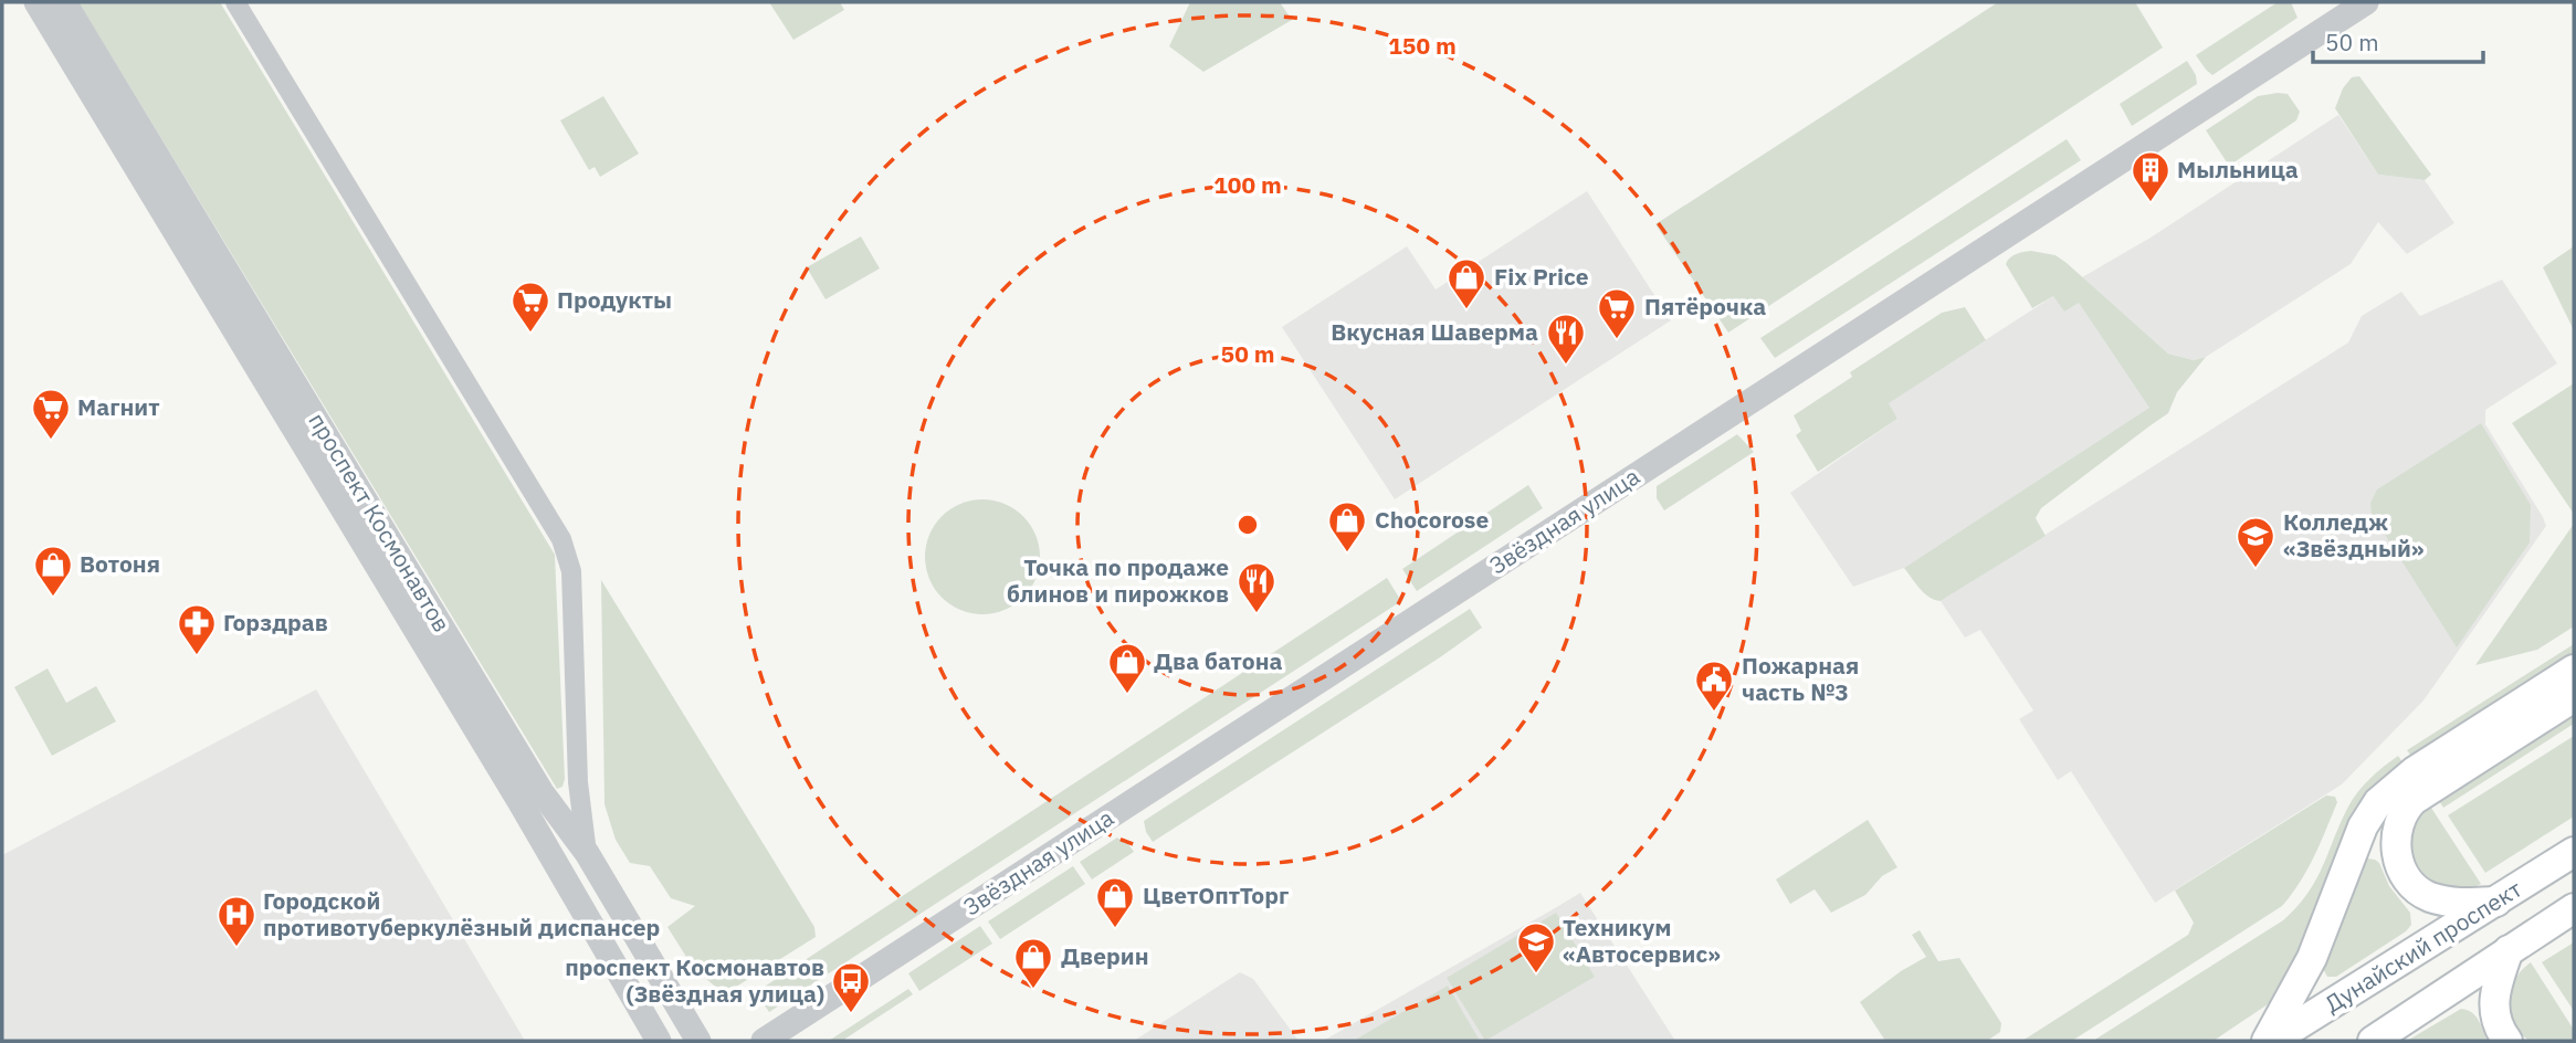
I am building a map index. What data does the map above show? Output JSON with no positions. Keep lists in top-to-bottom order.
{
  "streets": {
    "main road": ["Дунайский проспект"],
    "street": ["Звёздная улица", "проспект Космонавтов"]
  },
  "places": {
    "building": ["Мыльница"],
    "shop": [
      "Fix Price",
      "Chocorose",
      "Вотоня",
      "Два батона",
      "ЦветОптТорг",
      "Дверин"
    ],
    "supermarket": ["Продукты", "Пятёрочка", "Магнит"],
    "restaurant": ["Вкусная Шаверма", "Точка по продаже блинов и пирожков"],
    "school or university": ["Колледж «Звёздный»", "Техникум «Автосервис»"],
    "pharmacy": ["Горздрав"],
    "public building": ["Пожарная часть №3"],
    "hospital": ["Городской противотуберкулёзный диспансер"],
    "bus stop": ["проспект Космонавтов (Звёздная улица)"]
  },
  "scale_bar": "50 m",
  "rings": ["150 m", "100 m", "50 m"]
}
